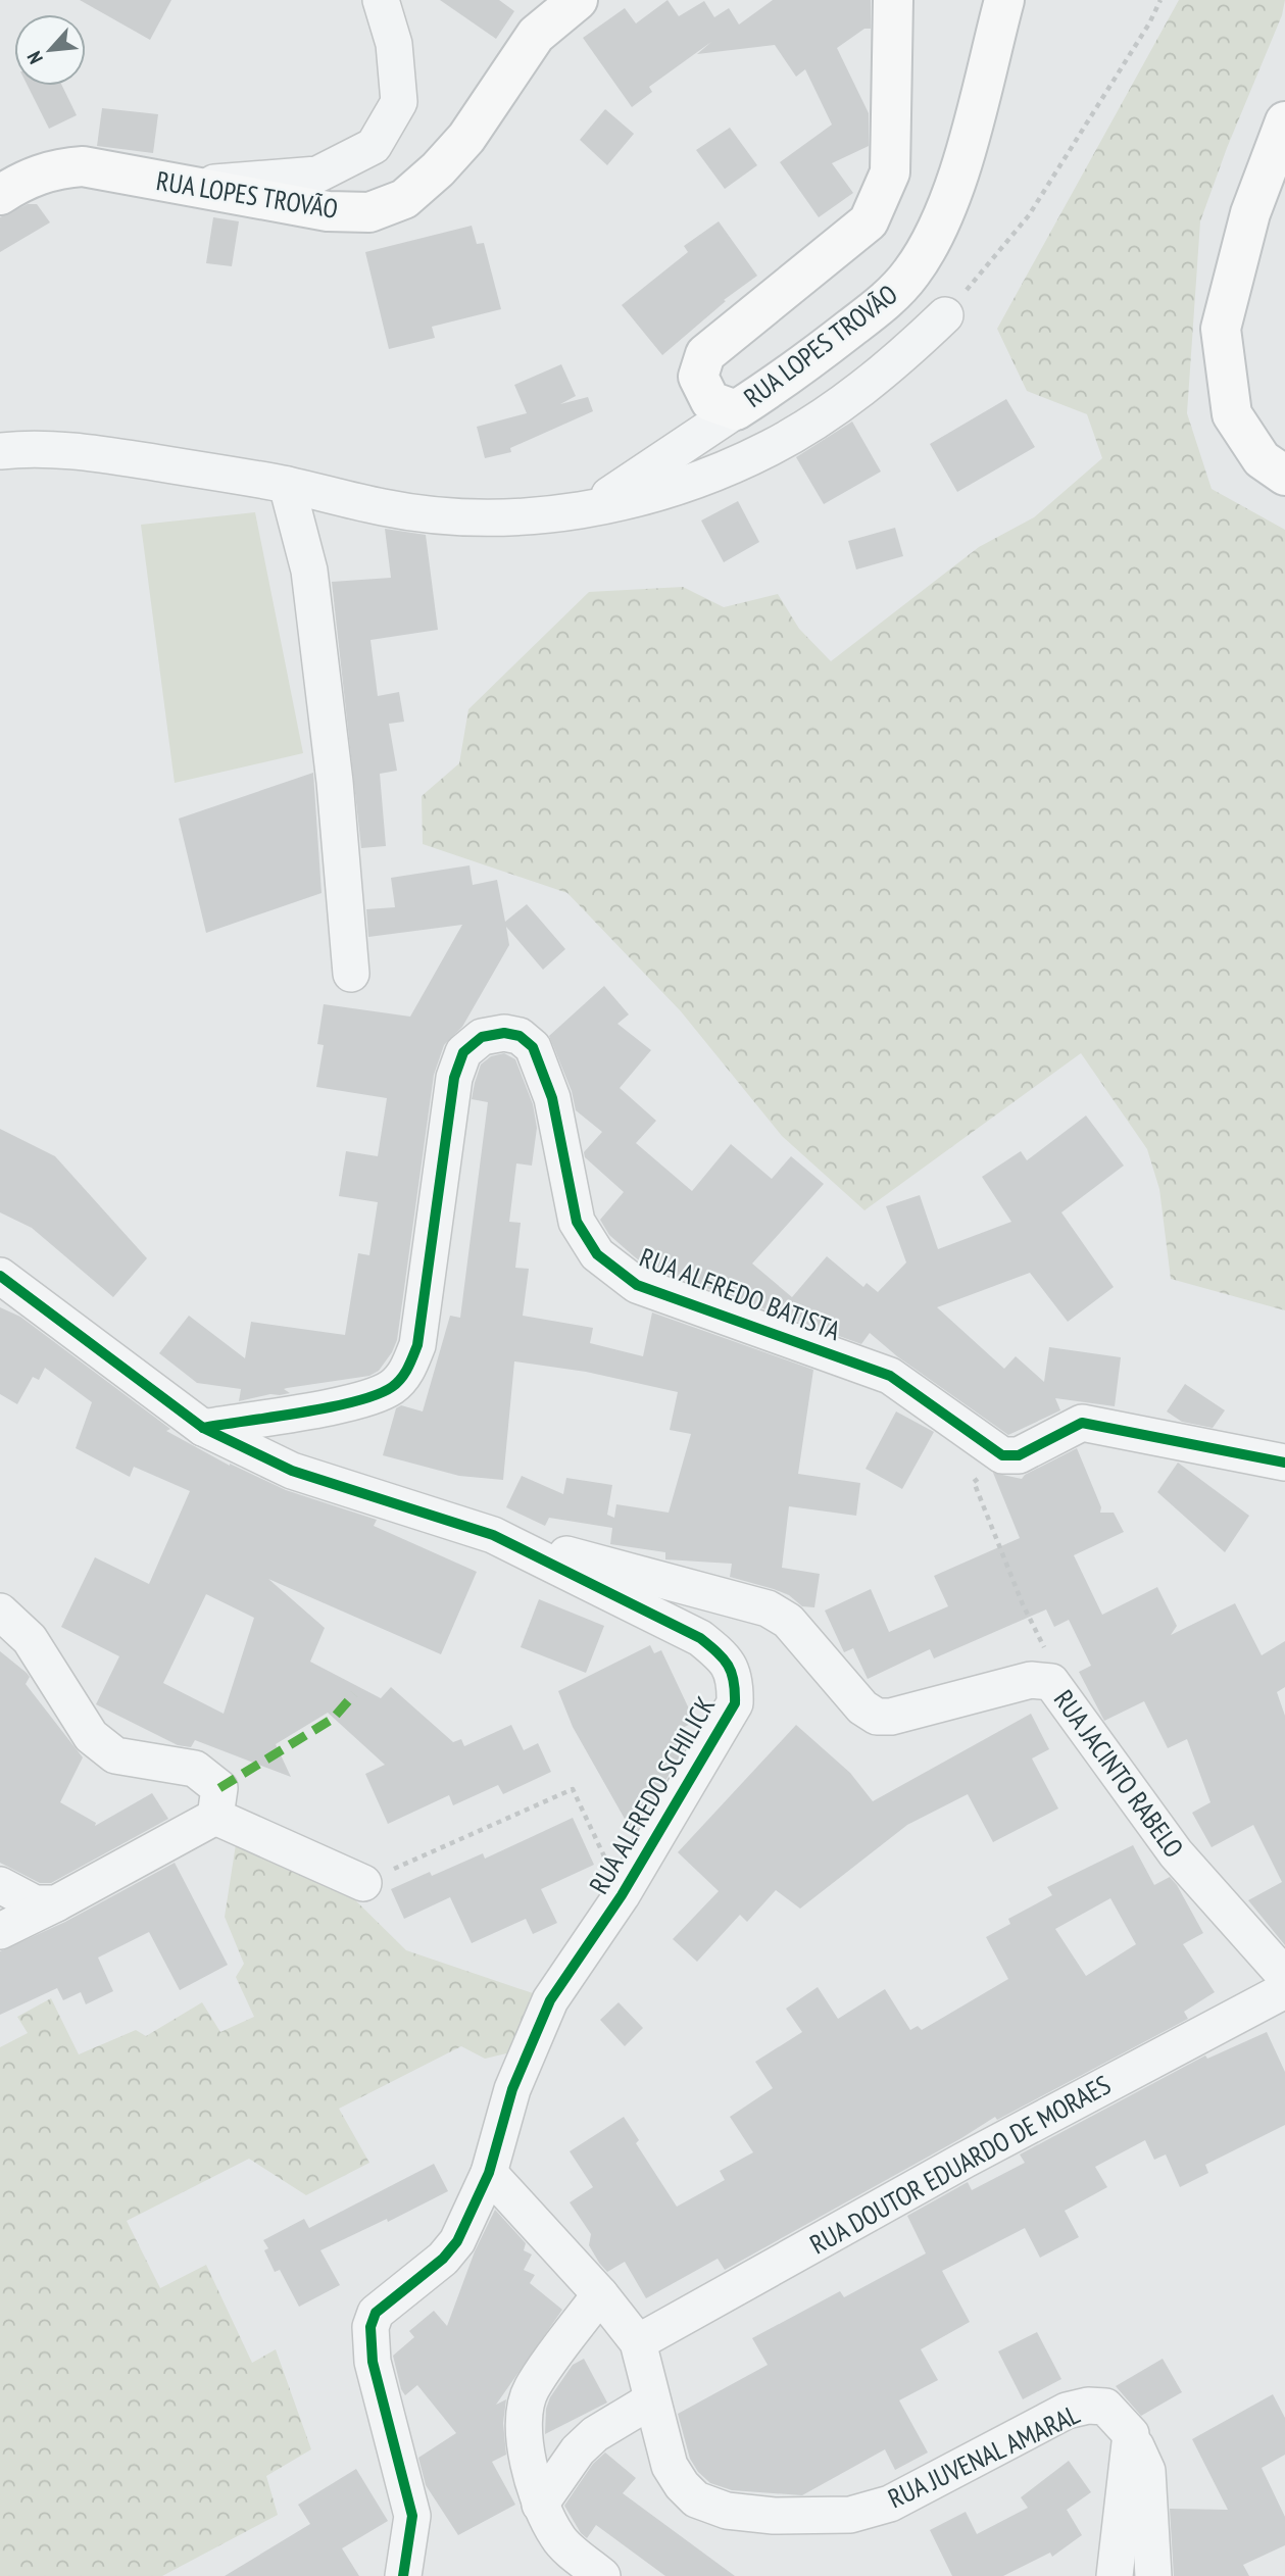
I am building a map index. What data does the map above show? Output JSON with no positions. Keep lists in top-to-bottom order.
{
  "streets": {
    "main road": ["RUA LOPES TROVÃO"],
    "street": [
      "RUA ALFREDO BATISTA",
      "RUA JACINTO RABELO",
      "RUA ALFREDO SCHILICK",
      "RUA DOUTOR EDUARDO DE MORAES",
      "RUA JUVENAL AMARAL"
    ]
  },
  "crossings": [
    ["RUA ALFREDO BATISTA", "RUA ALFREDO SCHILICK"],
    ["RUA JACINTO RABELO", "RUA ALFREDO SCHILICK"],
    ["RUA ALFREDO SCHILICK", "RUA JUVENAL AMARAL"],
    ["RUA DOUTOR EDUARDO DE MORAES", "RUA JUVENAL AMARAL"]
  ],
  "north": "bottom left"
}
